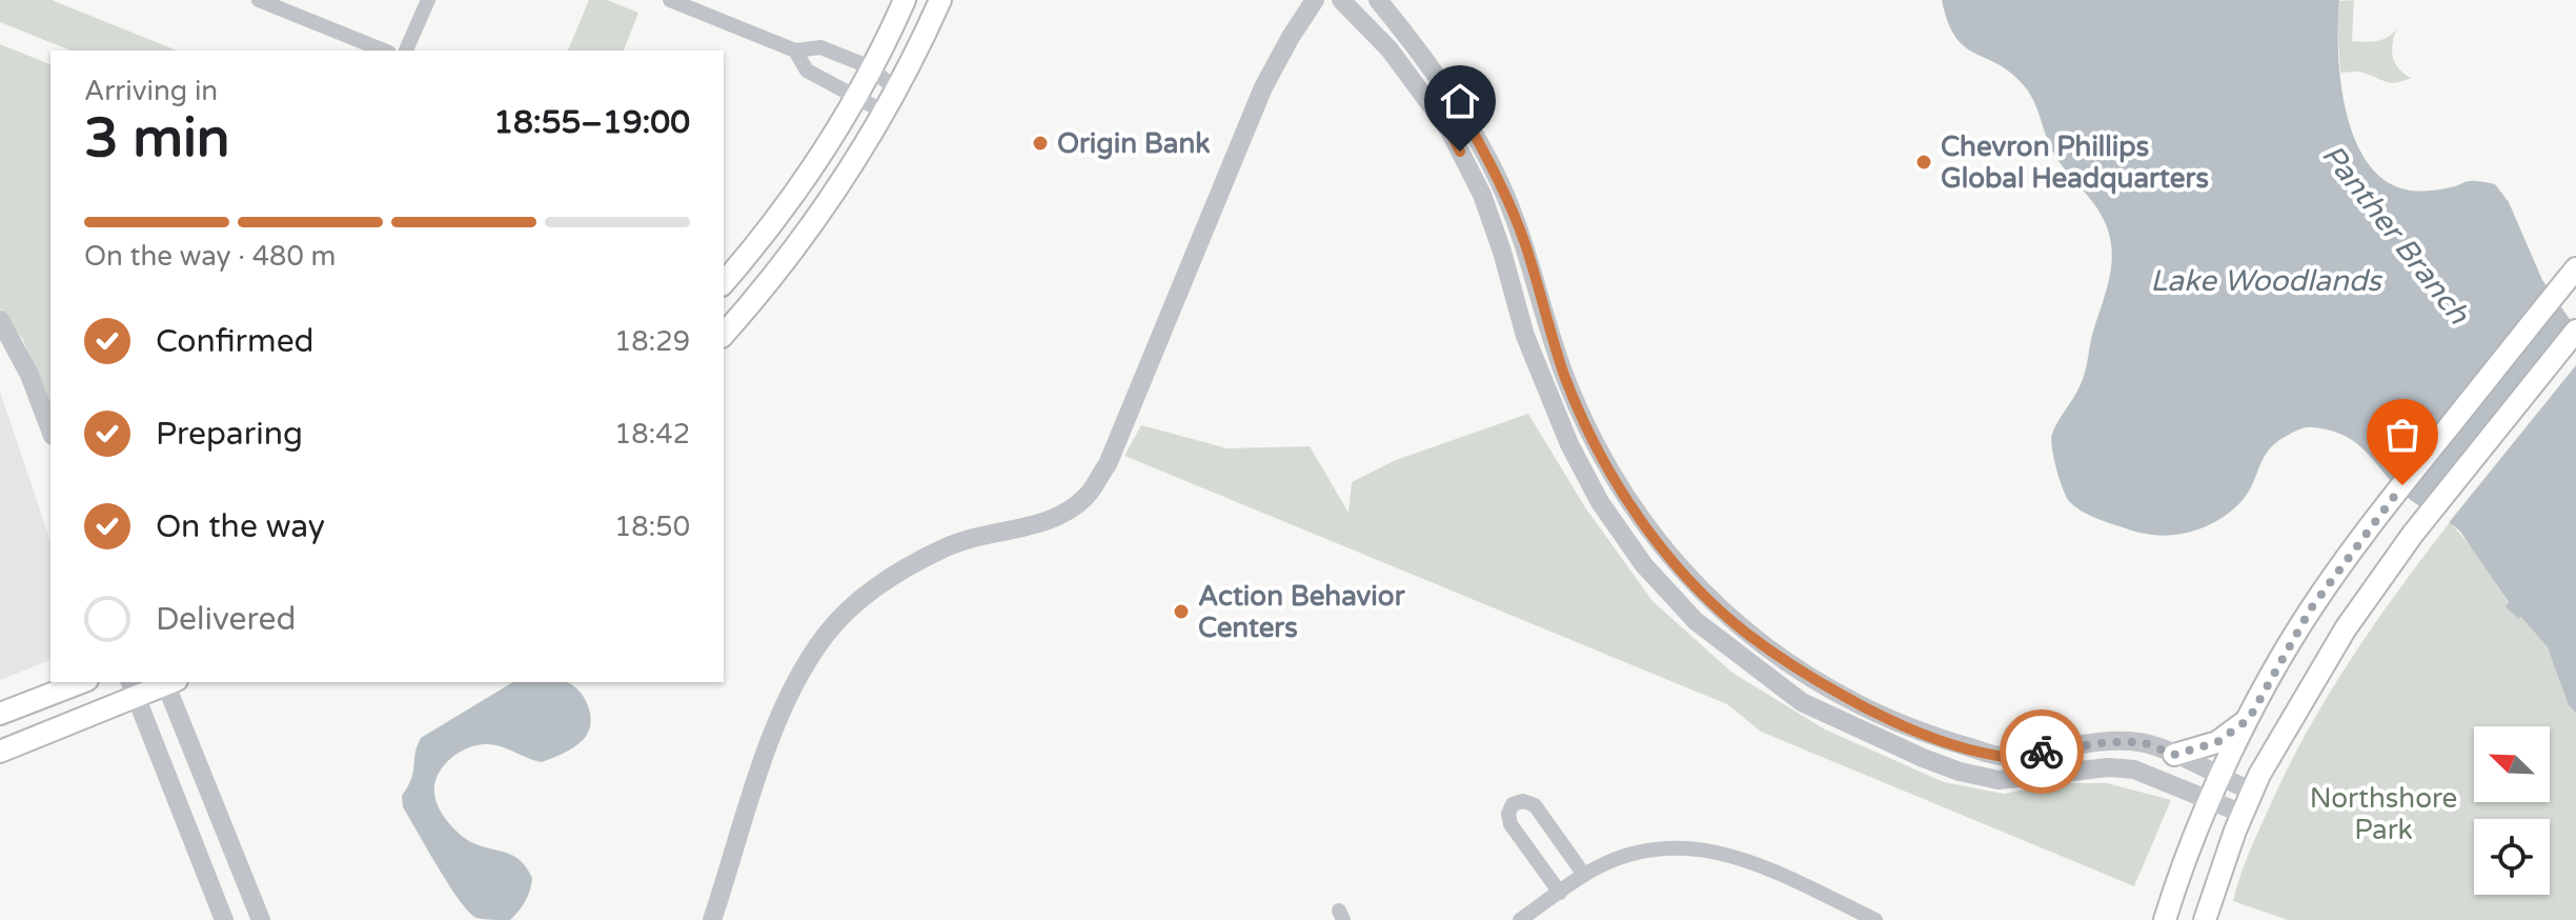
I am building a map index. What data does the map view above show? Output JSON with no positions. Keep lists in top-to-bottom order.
{
  "water": ["Panther Branch", "Lake Woodlands"],
  "parks": ["Northshore Park"],
  "places": ["Origin Bank", "Chevron Phillips Global Headquarters", "Action Behavior Centers"],
  "north": "top left",
  "page": {
    "heading": ["3 min", "Arriving in", "18:55–19:00"],
    "bar": "On the way · 480 m",
    "list": [
      ["Confirmed", "18:29"],
      ["Preparing", "18:42"],
      ["On the way", "18:50"],
      "Delivered"
    ]
  }
}
